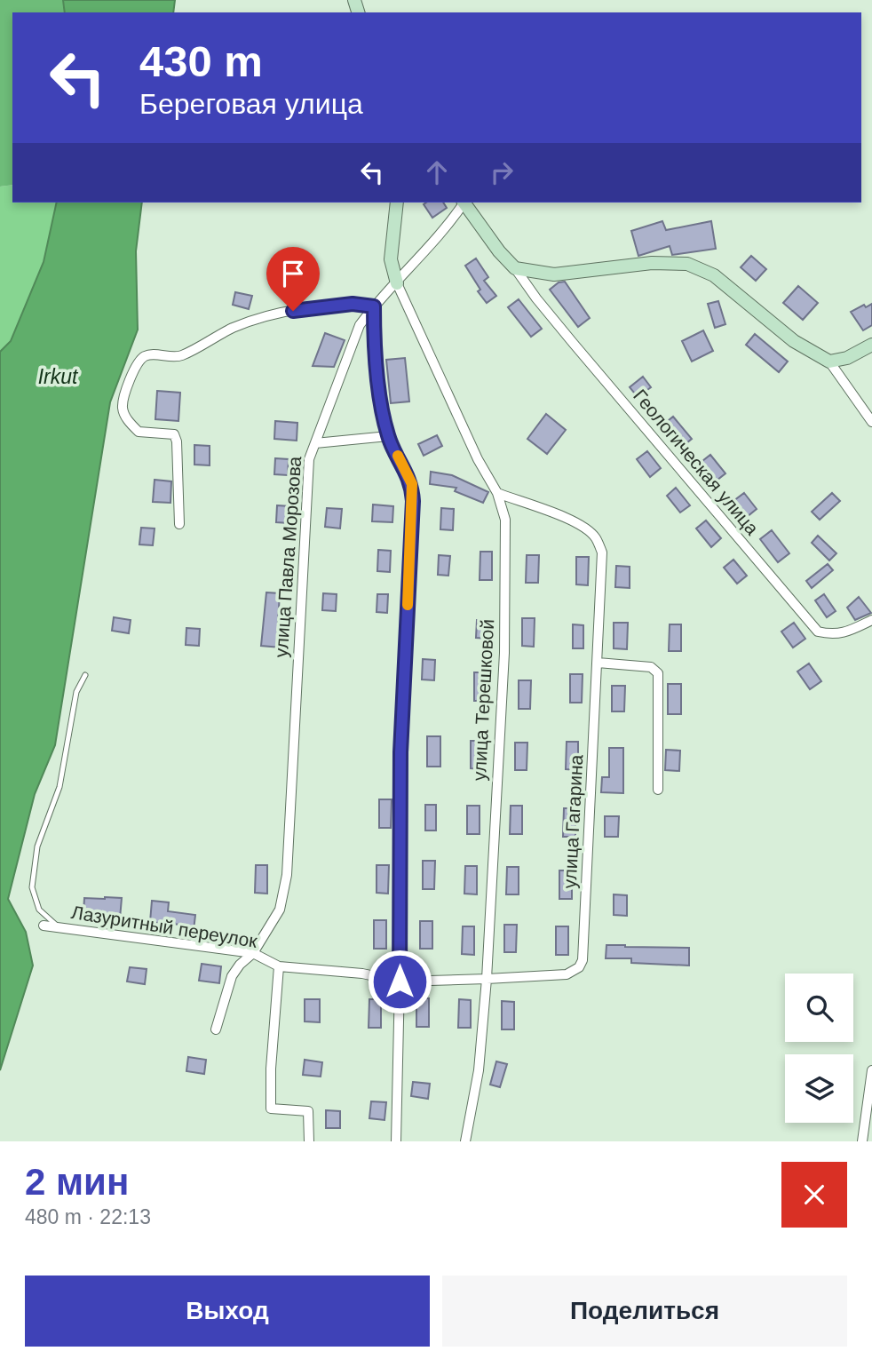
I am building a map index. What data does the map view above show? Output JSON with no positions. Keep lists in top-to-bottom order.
{
  "streets": {
    "street": [
      "Геологическая улица",
      "улица Павла Морозова",
      "улица Терешковой",
      "улица Гагарина",
      "Лазуритный переулок"
    ]
  },
  "crossings": [
    ["улица Павла Морозова", "улица Терешковой"],
    ["улица Павла Морозова", "Лазуритный переулок"],
    ["улица Терешковой", "улица Гагарина"],
    ["улица Терешковой", "Лазуритный переулок"],
    ["улица Гагарина", "Лазуритный переулок"]
  ],
  "water": ["Irkut"],
  "page": {
    "turn": ["430 m", "Береговая улица"],
    "heading": ["2 мин", "480 m · 22:13"],
    "buttons": ["Выход", "Поделиться"]
  }
}
